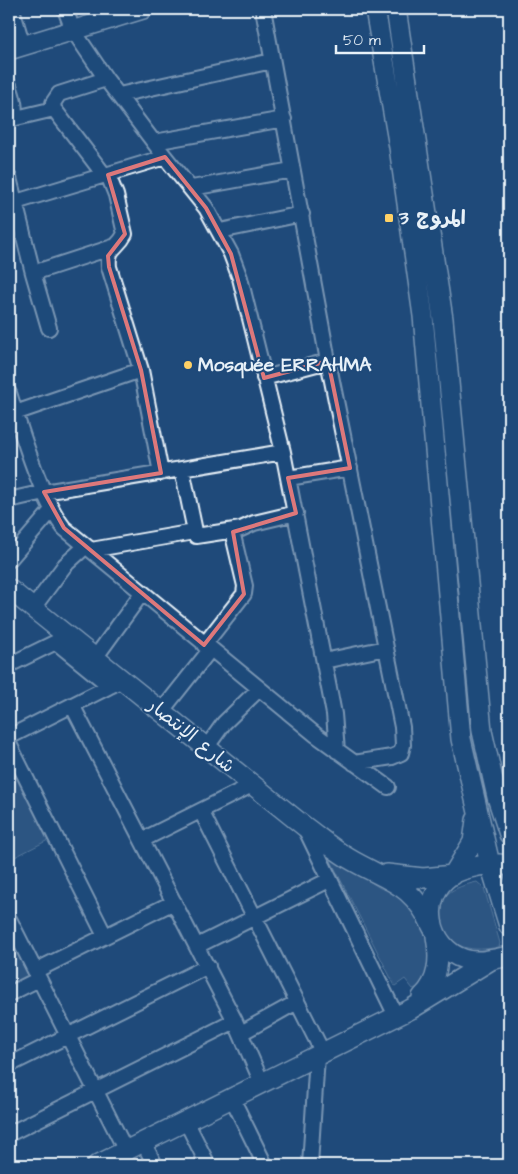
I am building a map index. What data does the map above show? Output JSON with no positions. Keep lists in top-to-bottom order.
{
  "streets": {
    "main road": ["شارع الإنتصار"]
  },
  "places": {
    "transit": ["المروج 3"],
    "other": ["Mosquée ERRAHMA"]
  },
  "scale_bar": "50 m"
}
